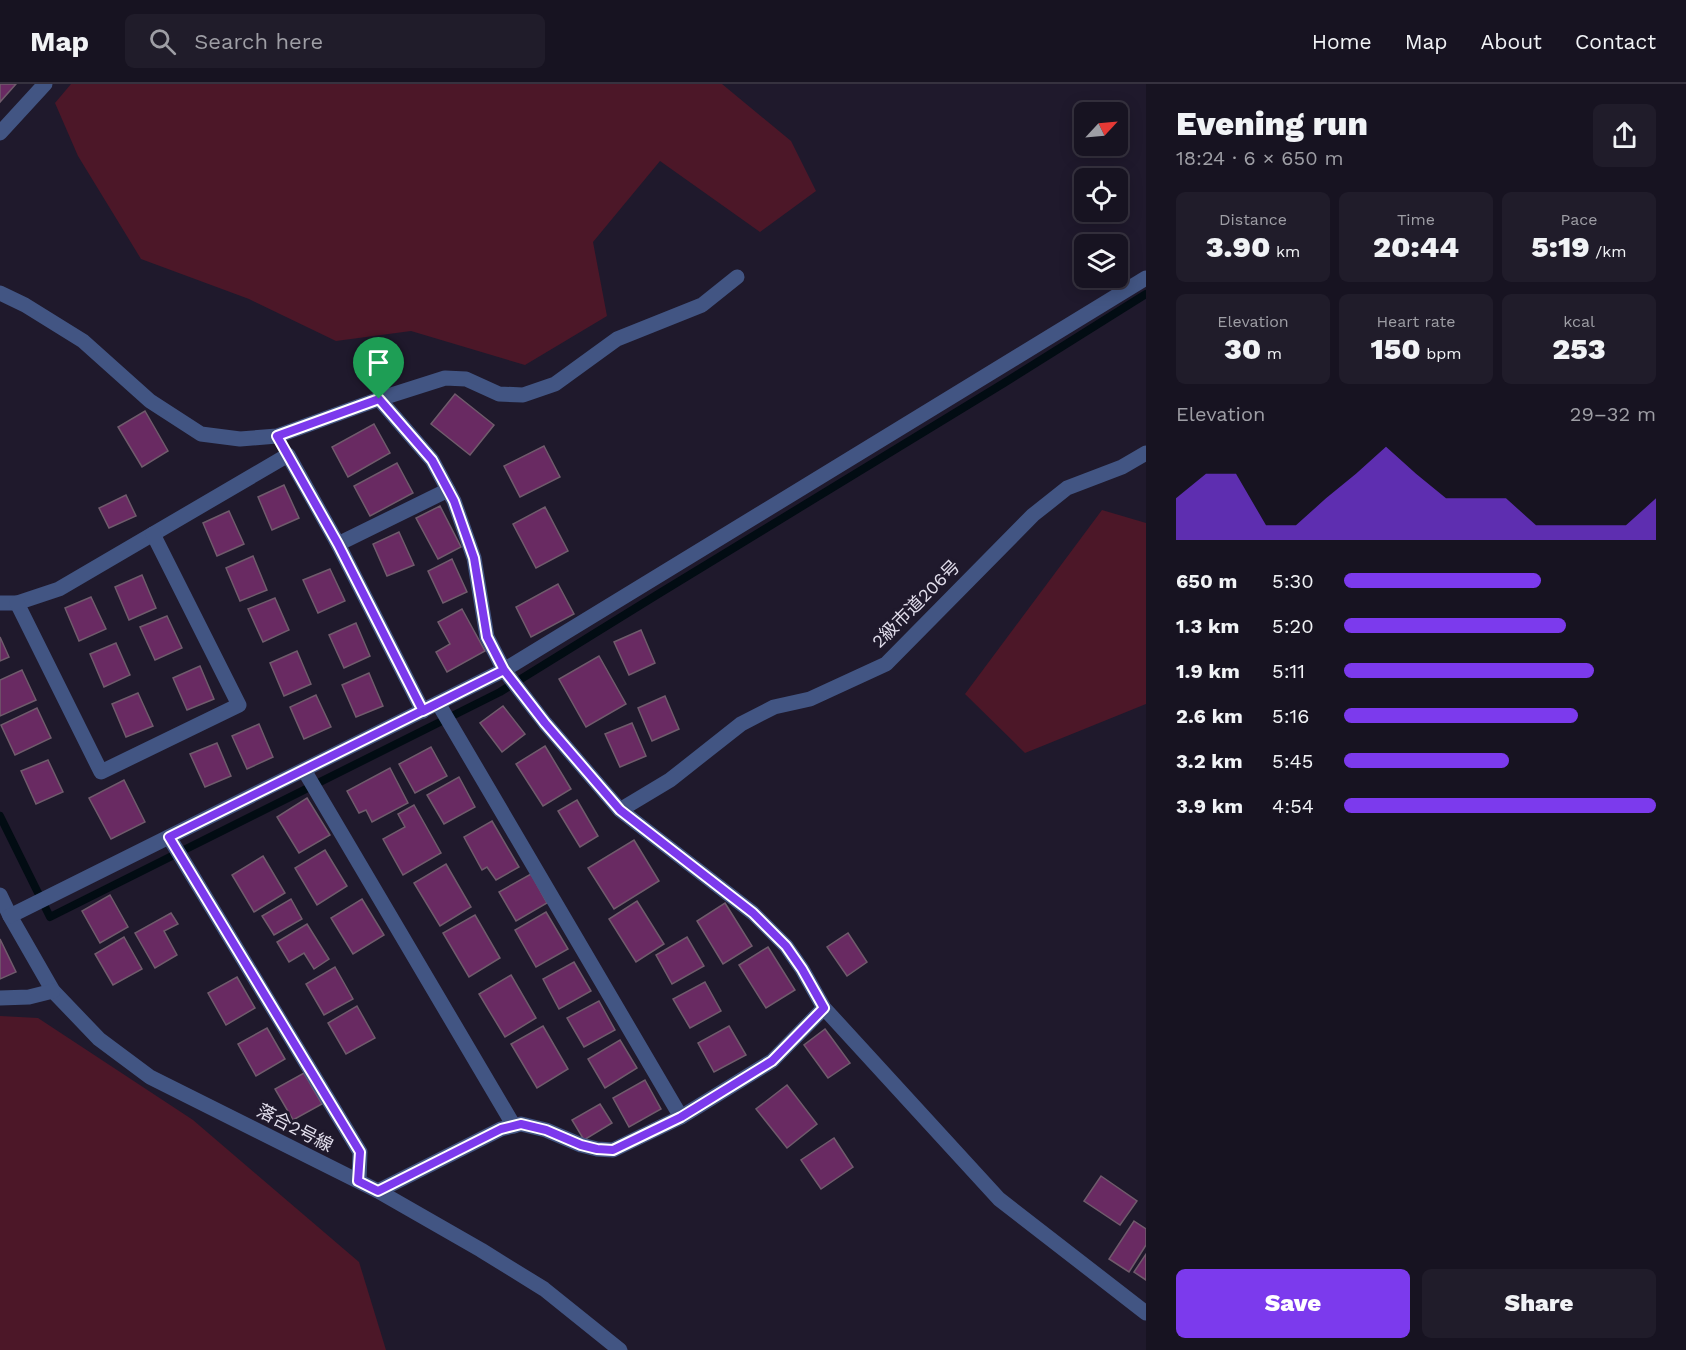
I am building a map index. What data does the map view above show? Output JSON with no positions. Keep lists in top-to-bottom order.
{
  "streets": {
    "street": ["2級市道206号", "落合2号線"]
  },
  "north": "top right",
  "page": {
    "header": "Map",
    "search": "Search here",
    "nav": [
      "Home",
      "Map",
      "About",
      "Contact"
    ],
    "heading": ["Evening run", "18:24 · 6 × 650 m"],
    "stats": [
      ["Distance", "3.90 km"],
      ["Time", "20:44"],
      ["Pace", "5:19 /km"],
      ["Elevation", "30 m"],
      ["Heart rate", "150 bpm"],
      ["kcal", "253"]
    ],
    "chart": ["Elevation", "29–32 m"],
    "list": [
      {
        "name": "650 m",
        "note": "5:30"
      },
      {
        "name": "1.3 km",
        "note": "5:20"
      },
      {
        "name": "1.9 km",
        "note": "5:11"
      },
      {
        "name": "2.6 km",
        "note": "5:16"
      },
      {
        "name": "3.2 km",
        "note": "5:45"
      },
      {
        "name": "3.9 km",
        "note": "4:54"
      }
    ],
    "buttons": ["Save", "Share"]
  }
}
